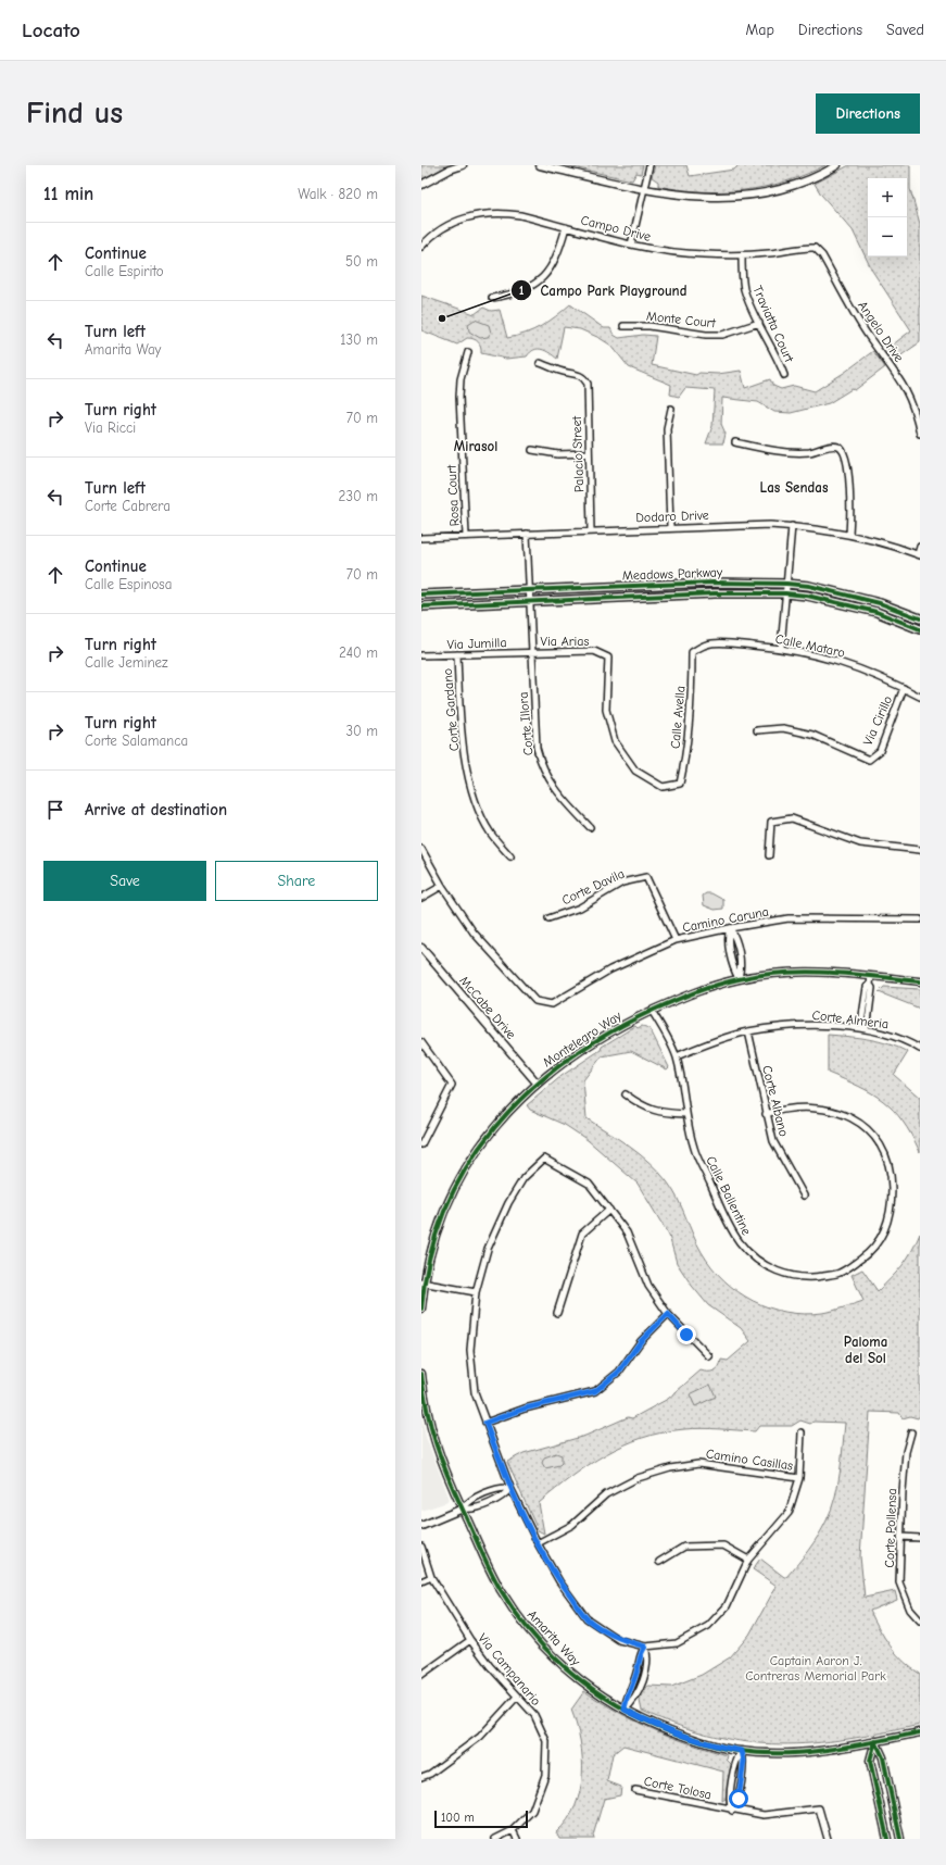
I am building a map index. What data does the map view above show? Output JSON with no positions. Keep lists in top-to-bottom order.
{
  "streets": {
    "main road": ["Meadows Parkway"],
    "street": [
      "Campo Drive",
      "Monte Court",
      "Traviatta Court",
      "Angelo Drive",
      "Palacio Street",
      "Rosa Court",
      "Dodaro Drive",
      "Via Arias",
      "Via Jumilla",
      "Calle Mataro",
      "Corte Gardano",
      "Calle Avella",
      "Via Cirillo",
      "Corte Illora",
      "Corte Davila",
      "Camino Caruna",
      "McCabe Drive",
      "Corte Almeria",
      "Montelegro Way",
      "Corte Albano",
      "Calle Ballentine",
      "Camino Casillas",
      "Corte Pollensa",
      "Amarita Way",
      "Via Campanario",
      "Corte Tolosa"
    ]
  },
  "crossings": [
    ["Campo Drive", "Traviatta Court"],
    ["Campo Drive", "Angelo Drive"],
    ["Monte Court", "Traviatta Court"],
    ["Palacio Street", "Dodaro Drive"],
    ["Rosa Court", "Dodaro Drive"],
    ["Dodaro Drive", "Corte Illora"],
    ["Meadows Parkway", "Corte Illora"],
    ["Via Arias", "Via Jumilla"],
    ["Via Arias", "Calle Avella"],
    ["Via Arias", "Corte Illora"],
    ["Via Jumilla", "Corte Gardano"],
    ["Via Jumilla", "Corte Illora"],
    ["Calle Mataro", "Calle Avella"],
    ["Calle Mataro", "Via Cirillo"],
    ["Corte Davila", "Camino Caruna"],
    ["McCabe Drive", "Montelegro Way"],
    ["Corte Almeria", "Corte Albano"],
    ["Corte Almeria", "Calle Ballentine"],
    ["Montelegro Way", "Calle Ballentine"],
    ["Corte Albano", "Calle Ballentine"]
  ],
  "districts": ["Mirasol", "Las Sendas", "Paloma del Sol"],
  "parks": ["Captain Aaron J. Contreras Memorial Park"],
  "places": ["Campo Park Playground"],
  "scale_bar": "100 m",
  "page": {
    "header": "Locato",
    "nav": ["Map", "Directions", "Saved"],
    "buttons": [
      "Directions",
      ["Save", "Share"]
    ],
    "title": "Find us",
    "heading": ["11 min", "Walk · 820 m"],
    "map_buttons": ["+", "−"],
    "list": [
      ["Continue", "Calle Espirito", "50 m"],
      ["Turn left", "Amarita Way", "130 m"],
      ["Turn right", "Via Ricci", "70 m"],
      ["Turn left", "Corte Cabrera", "230 m"],
      ["Continue", "Calle Espinosa", "70 m"],
      ["Turn right", "Calle Jeminez", "240 m"],
      ["Turn right", "Corte Salamanca", "30 m"],
      "Arrive at destination"
    ],
    "scale": "100 m"
  }
}
